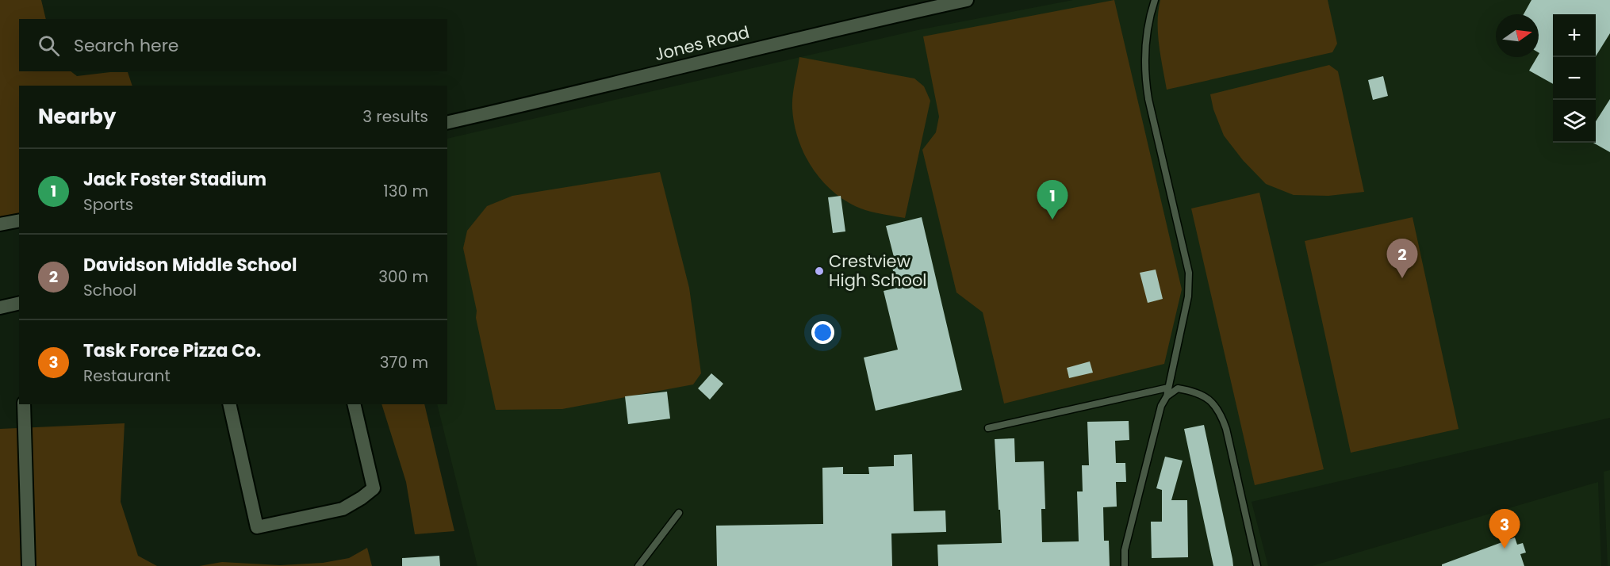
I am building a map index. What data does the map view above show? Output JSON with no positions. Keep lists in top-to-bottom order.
{
  "streets": {
    "street": ["Jones Road"]
  },
  "places": ["Crestview High School"],
  "north": "right",
  "page": {
    "map_buttons": ["+", "−"],
    "search": "Search here",
    "heading": ["Nearby", "3 results"],
    "list": [
      {
        "mark": "1",
        "name": "Jack Foster Stadium",
        "note": "Sports",
        "value": "130 m"
      },
      {
        "mark": "2",
        "name": "Davidson Middle School",
        "note": "School",
        "value": "300 m"
      },
      {
        "mark": "3",
        "name": "Task Force Pizza Co.",
        "note": "Restaurant",
        "value": "370 m"
      }
    ],
    "pins": ["1", "2", "3"]
  }
}
